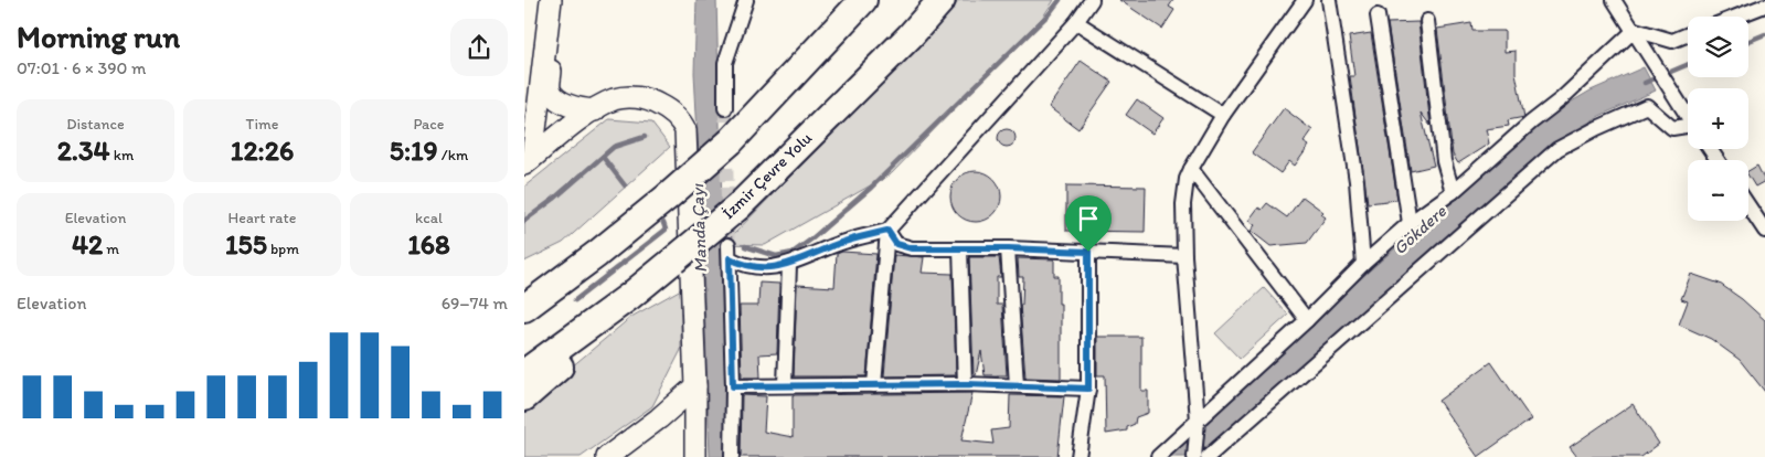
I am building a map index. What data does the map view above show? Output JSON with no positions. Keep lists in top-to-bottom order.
{
  "streets": {
    "highway": ["İzmir Çevre Yolu"]
  },
  "water": ["Manda Çayı", "Gökdere"],
  "page": {
    "heading": ["Morning run", "07:01 · 6 × 390 m"],
    "map_buttons": ["+", "−"],
    "stats": [
      ["Distance", "2.34 km"],
      ["Time", "12:26"],
      ["Pace", "5:19 /km"],
      ["Elevation", "42 m"],
      ["Heart rate", "155 bpm"],
      ["kcal", "168"]
    ],
    "chart": ["Elevation", "69–74 m"]
  }
}
